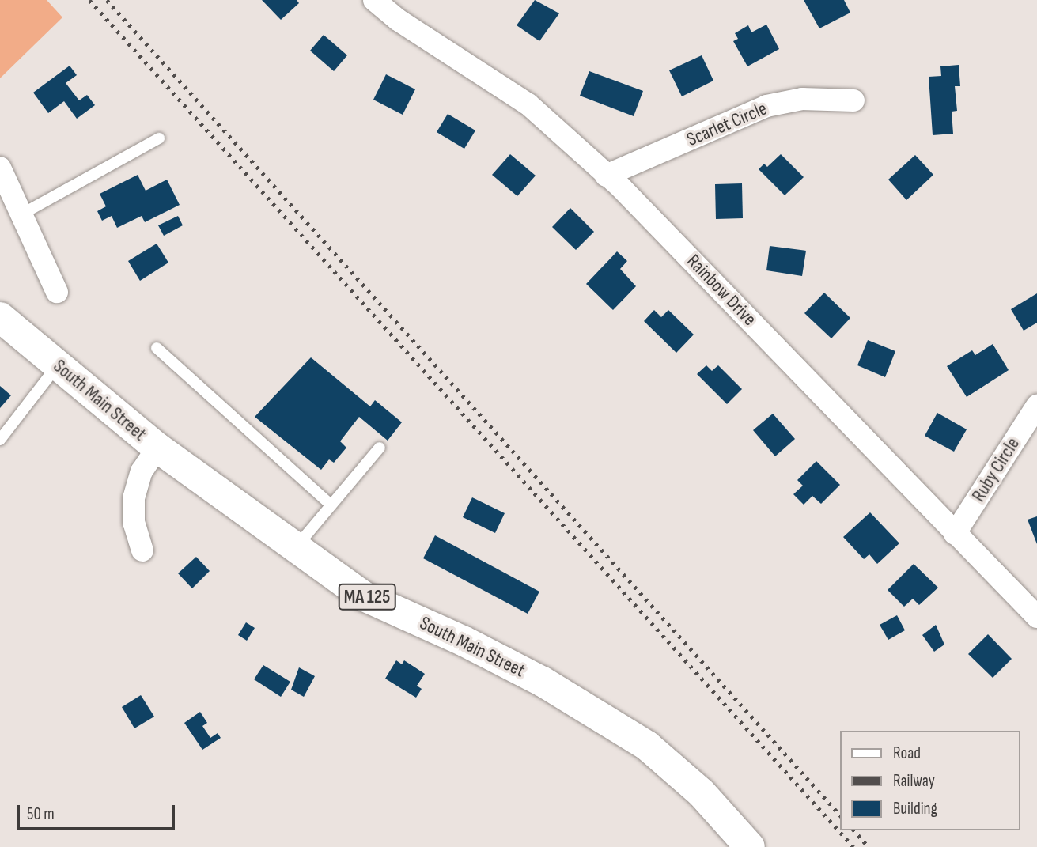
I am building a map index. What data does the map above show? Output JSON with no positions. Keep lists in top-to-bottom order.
{
  "streets": {
    "main road": ["South Main Street", "MA 125"],
    "street": ["Scarlet Circle", "Rainbow Drive", "Ruby Circle"]
  },
  "crossings": [
    ["Scarlet Circle", "Rainbow Drive"],
    ["Rainbow Drive", "Ruby Circle"]
  ],
  "legend": ["Road", "Railway", "Building"],
  "scale_bar": "50 m"
}
